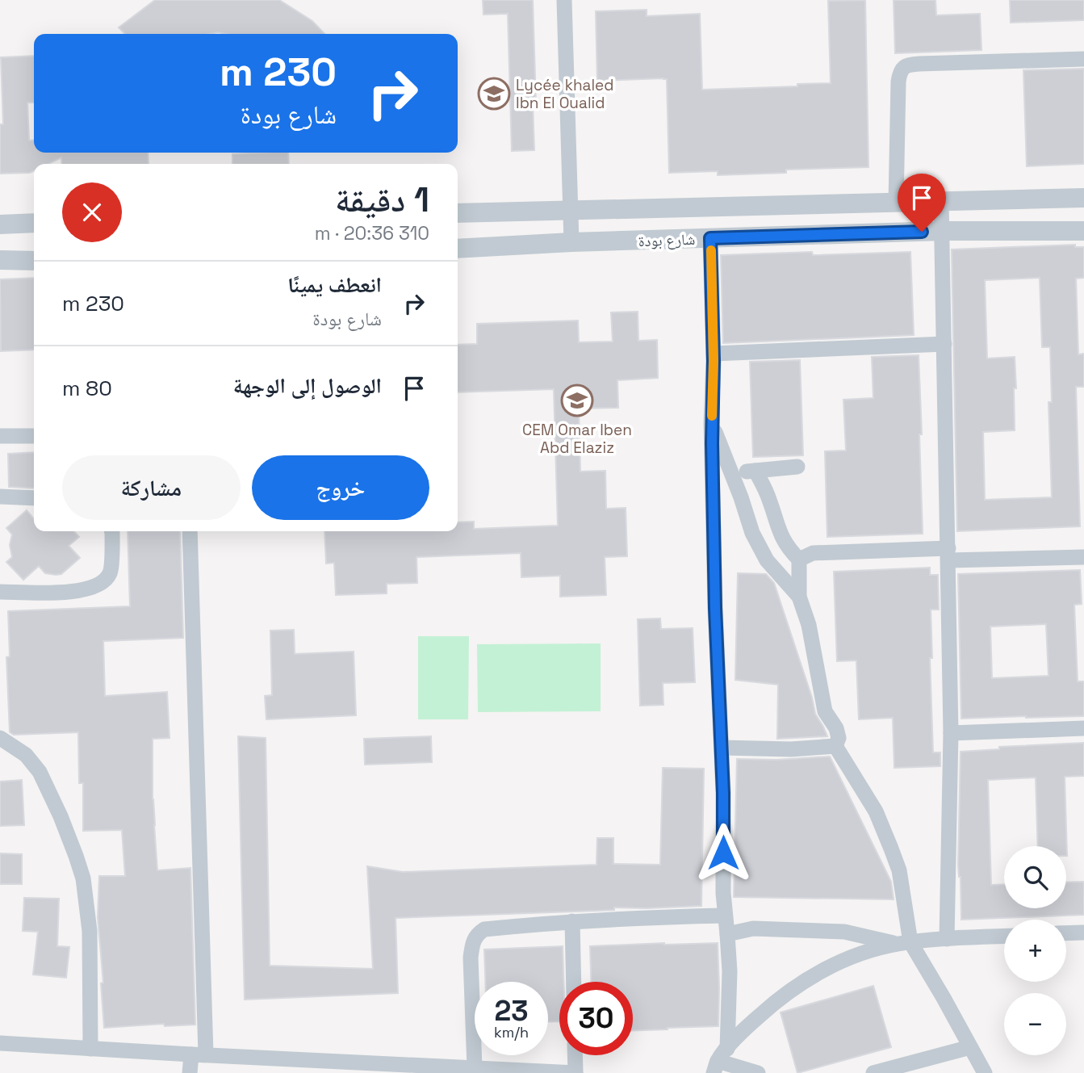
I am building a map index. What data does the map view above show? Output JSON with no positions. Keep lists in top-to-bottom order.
{
  "streets": {
    "street": ["شارع بودة"]
  },
  "places": {
    "school or university": ["Lycée khaled Ibn El Oualid", "CEM Omar Iben Abd Elaziz"]
  },
  "page": {
    "turn": ["230 m", "شارع بودة"],
    "heading": ["1 دقيقة", "310 m · 20:36"],
    "list": [
      {
        "name": "انعطف يمينًا",
        "note": "شارع بودة",
        "value": "230 m"
      },
      {
        "name": "الوصول إلى الوجهة",
        "value": "80 m"
      }
    ],
    "buttons": ["خروج", "مشاركة"],
    "map_buttons": ["+", "−"],
    "speed": "23 km/h",
    "limit": "30"
  }
}
